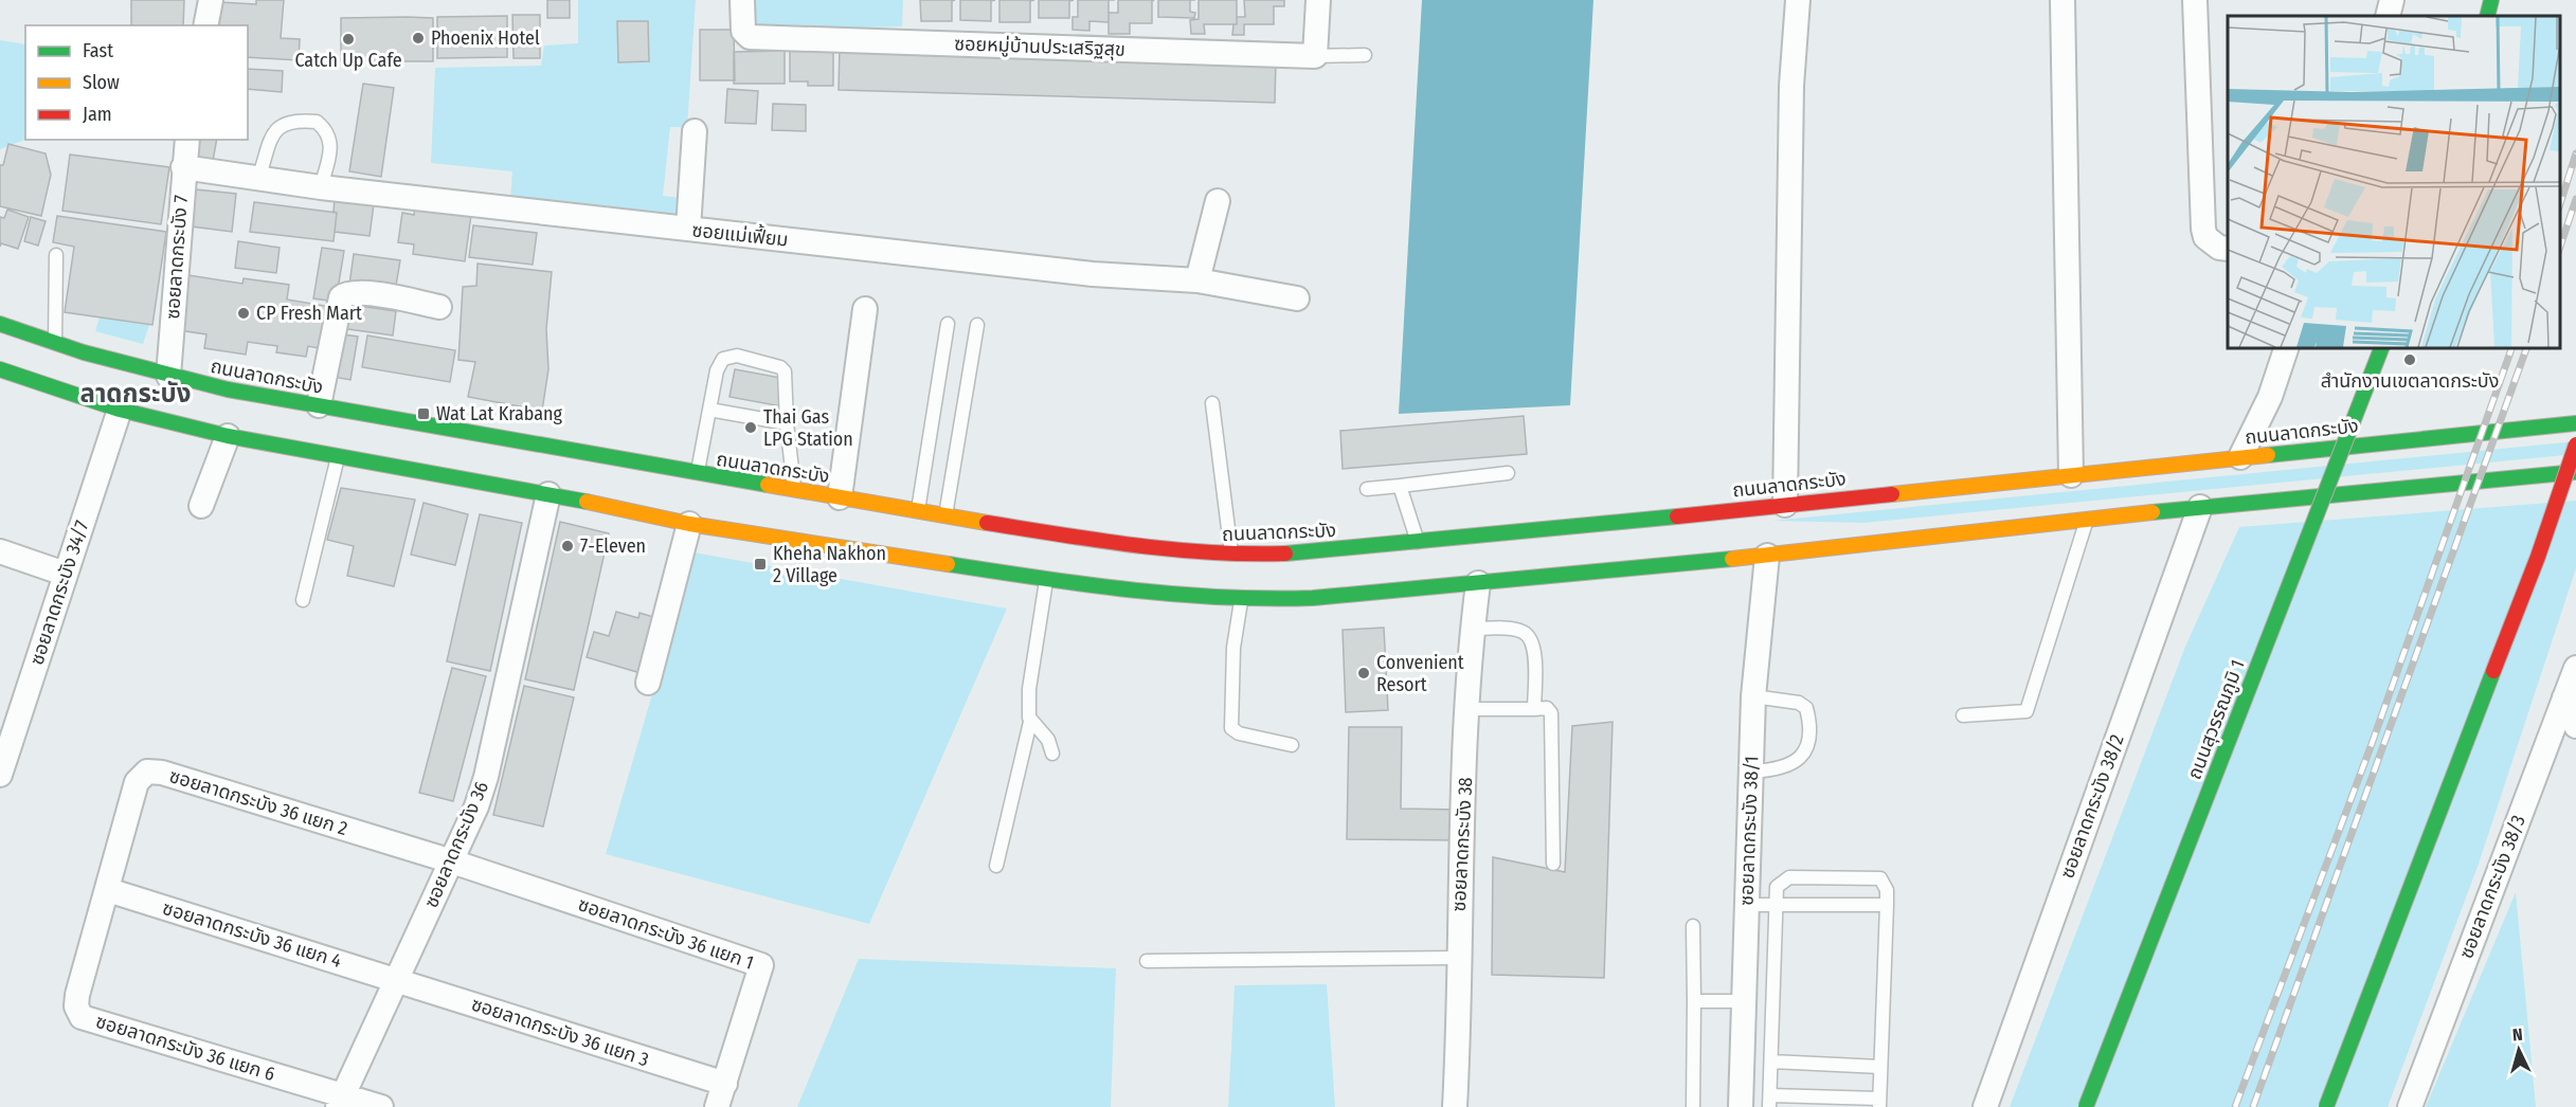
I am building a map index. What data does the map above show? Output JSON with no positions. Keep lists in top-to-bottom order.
{
  "streets": {
    "main road": ["ถนนลาดกระบัง", "ถนนสุวรรณภูมิ 1"],
    "street": [
      "ซอยหมู่บ้านประเสริฐสุข",
      "ซอยแม่เฟี้ยม",
      "ซอยลาดกระบัง 7",
      "ซอยลาดกระบัง 34/7",
      "ซอยลาดกระบัง 36 แยก 2",
      "ซอยลาดกระบัง 38/2",
      "ซอยลาดกระบัง 38/1",
      "ซอยลาดกระบัง 36",
      "ซอยลาดกระบัง 38",
      "ซอยลาดกระบัง 38/3",
      "ซอยลาดกระบัง 36 แยก 1",
      "ซอยลาดกระบัง 36 แยก 4",
      "ซอยลาดกระบัง 36 แยก 3",
      "ซอยลาดกระบัง 36 แยก 6"
    ]
  },
  "crossings": [
    ["ซอยแม่เฟี้ยม", "ซอยลาดกระบัง 7"],
    ["ซอยลาดกระบัง 7", "ถนนลาดกระบัง"],
    ["ซอยลาดกระบัง 36 แยก 2", "ซอยลาดกระบัง 36"],
    ["ซอยลาดกระบัง 36 แยก 2", "ซอยลาดกระบัง 36 แยก 1"],
    ["ซอยลาดกระบัง 36 แยก 2", "ซอยลาดกระบัง 36 แยก 4"],
    ["ซอยลาดกระบัง 36 แยก 2", "ซอยลาดกระบัง 36 แยก 6"],
    ["ซอยลาดกระบัง 36", "ซอยลาดกระบัง 36 แยก 1"],
    ["ซอยลาดกระบัง 36", "ซอยลาดกระบัง 36 แยก 4"],
    ["ซอยลาดกระบัง 36", "ซอยลาดกระบัง 36 แยก 3"],
    ["ซอยลาดกระบัง 36", "ซอยลาดกระบัง 36 แยก 6"],
    ["ซอยลาดกระบัง 36 แยก 1", "ซอยลาดกระบัง 36 แยก 3"],
    ["ซอยลาดกระบัง 36 แยก 4", "ซอยลาดกระบัง 36 แยก 3"],
    ["ซอยลาดกระบัง 36 แยก 4", "ซอยลาดกระบัง 36 แยก 6"]
  ],
  "districts": ["ลาดกระบัง"],
  "places": {
    "other": [
      "Phoenix Hotel",
      "Catch Up Cafe",
      "CP Fresh Mart",
      "สำนักงานเขตลาดกระบัง",
      "Thai Gas LPG Station",
      "7-Eleven",
      "Convenient Resort"
    ],
    "transit": ["Wat Lat Krabang", "Kheha Nakhon 2 Village"]
  },
  "legend": ["Fast", "Slow", "Jam"],
  "north": "top"
}
